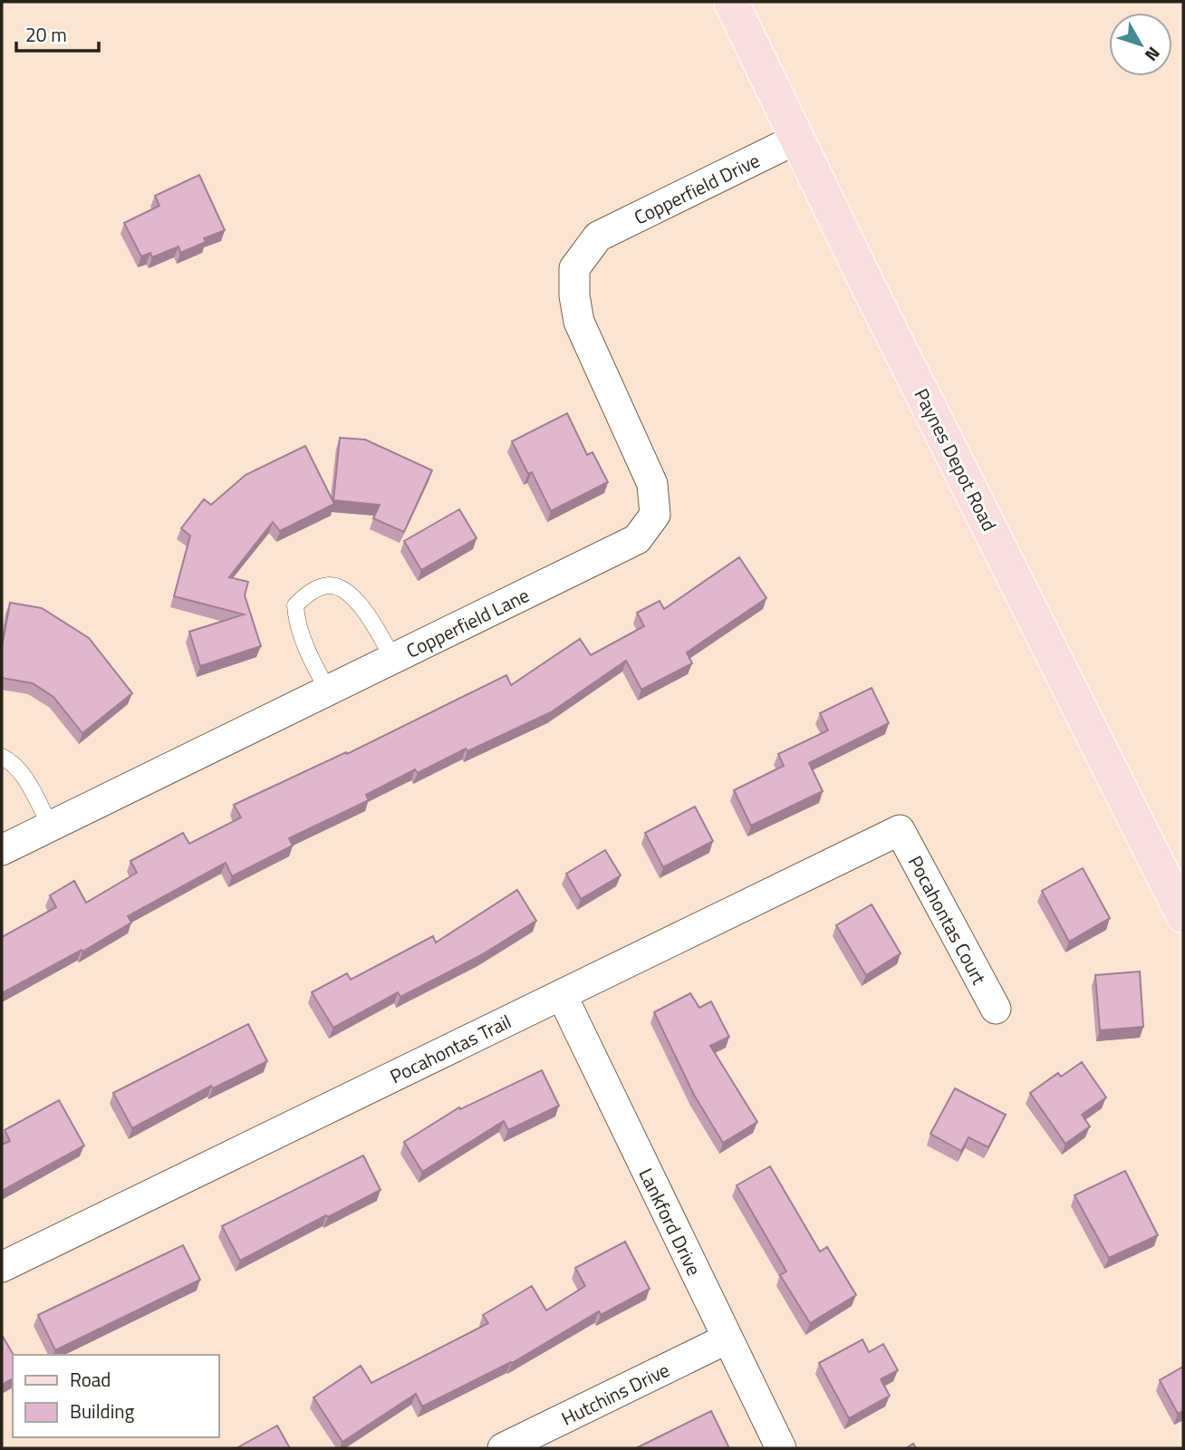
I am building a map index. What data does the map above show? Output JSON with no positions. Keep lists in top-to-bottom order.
{
  "streets": {
    "main road": ["Paynes Depot Road"],
    "street": [
      "Copperfield Drive",
      "Copperfield Lane",
      "Pocahontas Court",
      "Pocahontas Trail",
      "Lankford Drive",
      "Hutchins Drive"
    ]
  },
  "crossings": [
    ["Copperfield Drive", "Paynes Depot Road"],
    ["Copperfield Drive", "Copperfield Lane"],
    ["Pocahontas Court", "Pocahontas Trail"],
    ["Pocahontas Trail", "Lankford Drive"],
    ["Lankford Drive", "Hutchins Drive"]
  ],
  "legend": ["Road", "Building"],
  "scale_bar": "20 m",
  "north": "bottom right"
}
